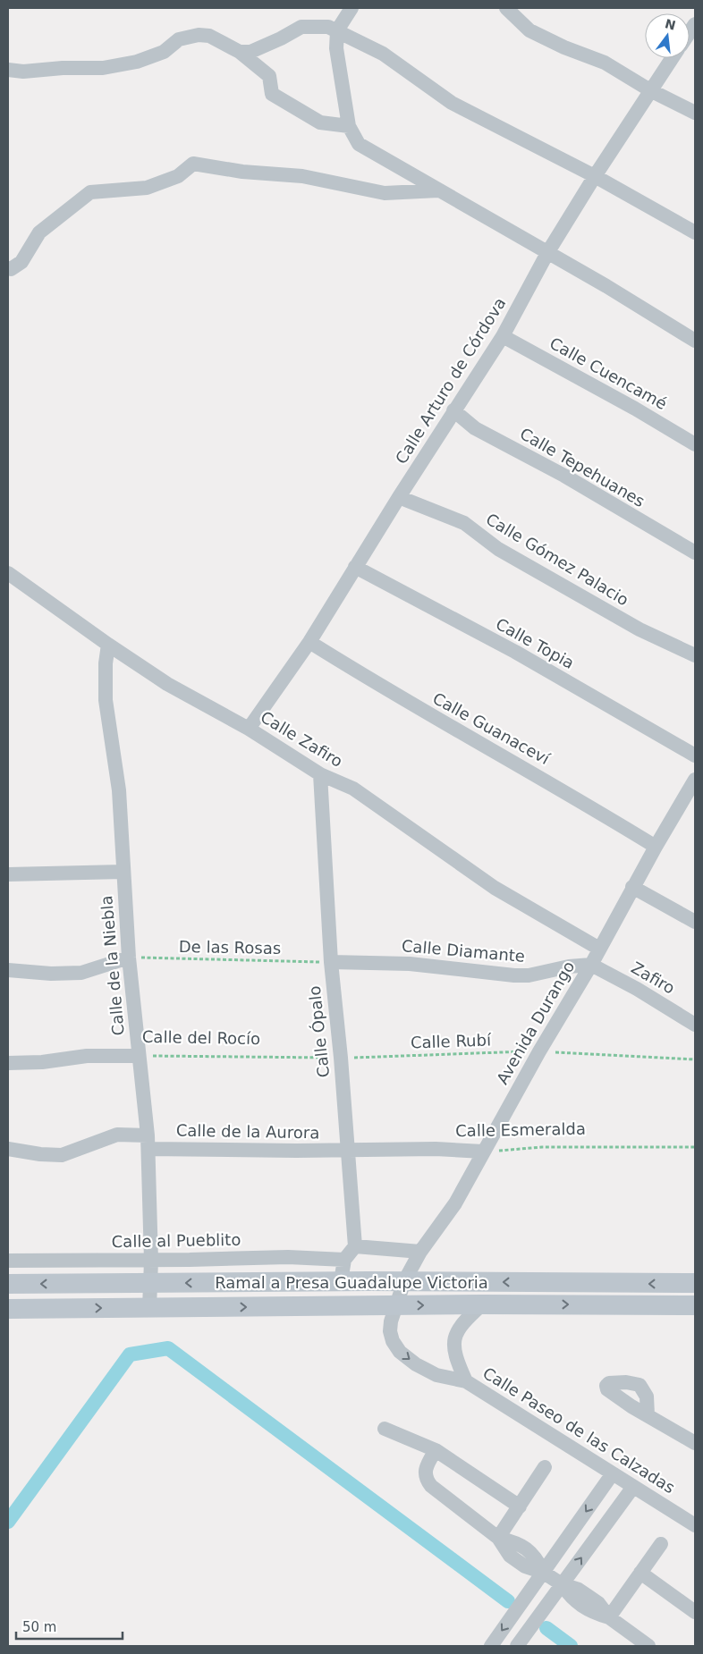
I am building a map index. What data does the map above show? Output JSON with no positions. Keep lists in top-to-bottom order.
{
  "streets": {
    "main road": ["Ramal a Presa Guadalupe Victoria"],
    "street": [
      "Calle Cuencamé",
      "Calle Arturo de Córdova",
      "Calle Tepehuanes",
      "Calle Gómez Palacio",
      "Calle Topia",
      "Calle Guanaceví",
      "Calle Zafiro",
      "Calle Diamante",
      "Calle de la Niebla",
      "Zafiro",
      "Avenida Durango",
      "Calle Ópalo",
      "Calle del Rocío",
      "Calle Esmeralda",
      "Calle de la Aurora",
      "Calle al Pueblito",
      "Calle Paseo de las Calzadas"
    ],
    "path": ["De las Rosas", "Calle Rubí"]
  },
  "crossings": [
    ["Calle Cuencamé", "Calle Arturo de Córdova"],
    ["Calle Arturo de Córdova", "Calle Tepehuanes"],
    ["Calle Arturo de Córdova", "Calle Gómez Palacio"],
    ["Calle Arturo de Córdova", "Calle Topia"],
    ["Calle Arturo de Córdova", "Calle Guanaceví"],
    ["Calle Arturo de Córdova", "Calle Zafiro"],
    ["Calle Guanaceví", "Avenida Durango"],
    ["Calle Zafiro", "Calle de la Niebla"],
    ["Calle Zafiro", "Avenida Durango"],
    ["Calle Zafiro", "Calle Ópalo"],
    ["De las Rosas", "Calle Diamante"],
    ["De las Rosas", "Calle de la Niebla"],
    ["De las Rosas", "Calle Ópalo"],
    ["Calle Diamante", "Zafiro"],
    ["Calle Diamante", "Avenida Durango"],
    ["Calle Diamante", "Calle Ópalo"],
    ["Calle de la Niebla", "Calle del Rocío"],
    ["Calle de la Niebla", "Calle de la Aurora"],
    ["Calle de la Niebla", "Calle al Pueblito"],
    ["Calle de la Niebla", "Ramal a Presa Guadalupe Victoria"],
    ["Zafiro", "Avenida Durango"],
    ["Avenida Durango", "Calle Rubí"],
    ["Avenida Durango", "Calle Esmeralda"],
    ["Avenida Durango", "Ramal a Presa Guadalupe Victoria"],
    ["Avenida Durango", "Calle Paseo de las Calzadas"],
    ["Calle Ópalo", "Calle del Rocío"],
    ["Calle Ópalo", "Calle Rubí"],
    ["Calle Ópalo", "Calle Esmeralda"],
    ["Calle Ópalo", "Calle de la Aurora"],
    ["Calle del Rocío", "Calle Rubí"],
    ["Calle Esmeralda", "Calle de la Aurora"],
    ["Ramal a Presa Guadalupe Victoria", "Calle Paseo de las Calzadas"]
  ],
  "scale_bar": "50 m",
  "north": "top"
}
